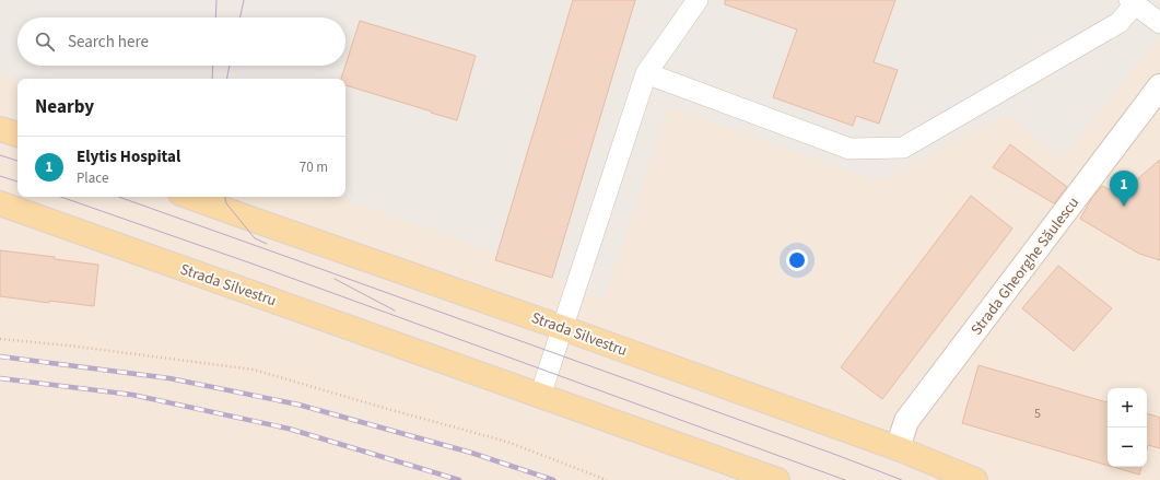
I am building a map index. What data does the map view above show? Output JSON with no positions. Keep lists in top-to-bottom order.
{
  "streets": {
    "main road": ["Strada Silvestru"],
    "street": ["Strada Gheorghe Săulescu"]
  },
  "crossings": [
    ["Strada Gheorghe Săulescu", "Strada Silvestru"]
  ],
  "house_numbers": ["5"],
  "page": {
    "search": "Search here",
    "heading": "Nearby",
    "list": [
      {
        "mark": "1",
        "name": "Elytis Hospital",
        "note": "Place",
        "value": "70 m"
      }
    ],
    "pins": "1",
    "map_buttons": ["+", "−"]
  }
}
